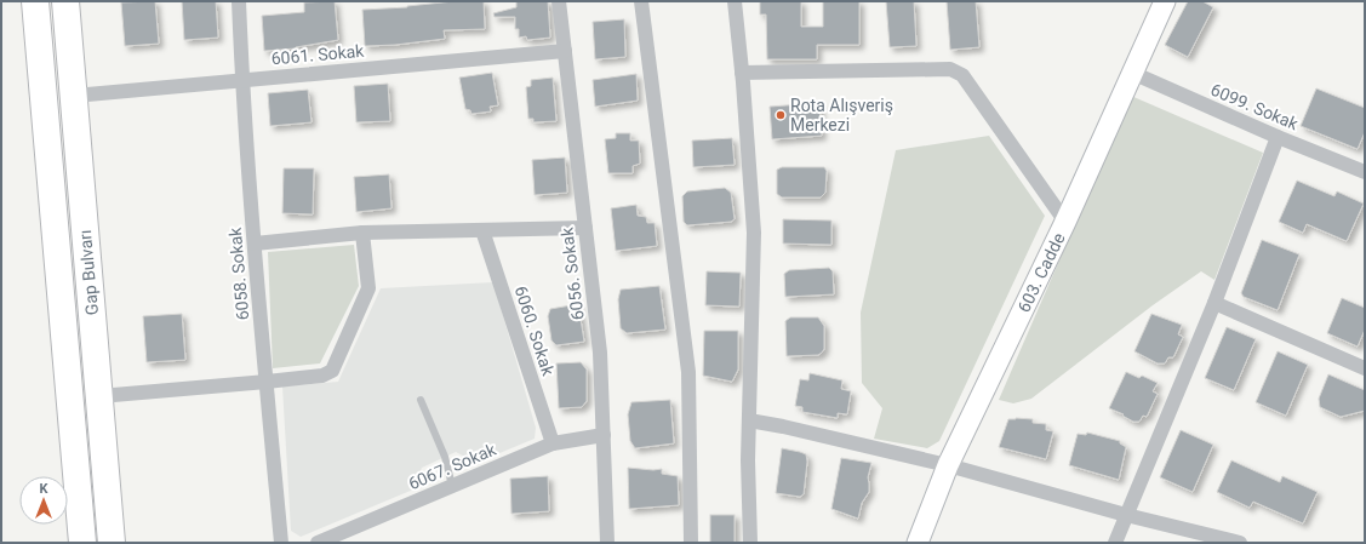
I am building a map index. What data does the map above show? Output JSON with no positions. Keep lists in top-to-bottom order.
{
  "streets": {
    "highway": ["Gap Bulvarı"],
    "street": [
      "6061. Sokak",
      "6099. Sokak",
      "603. Cadde",
      "6058. Sokak",
      "6056. Sokak",
      "6060. Sokak",
      "6067. Sokak"
    ]
  },
  "crossings": [
    ["6061. Sokak", "Gap Bulvarı"],
    ["6061. Sokak", "6058. Sokak"],
    ["6061. Sokak", "6056. Sokak"],
    ["6099. Sokak", "603. Cadde"],
    ["6056. Sokak", "6067. Sokak"],
    ["6060. Sokak", "6067. Sokak"]
  ],
  "places": ["Rota Alışveriş Merkezi"],
  "north": "top"
}
